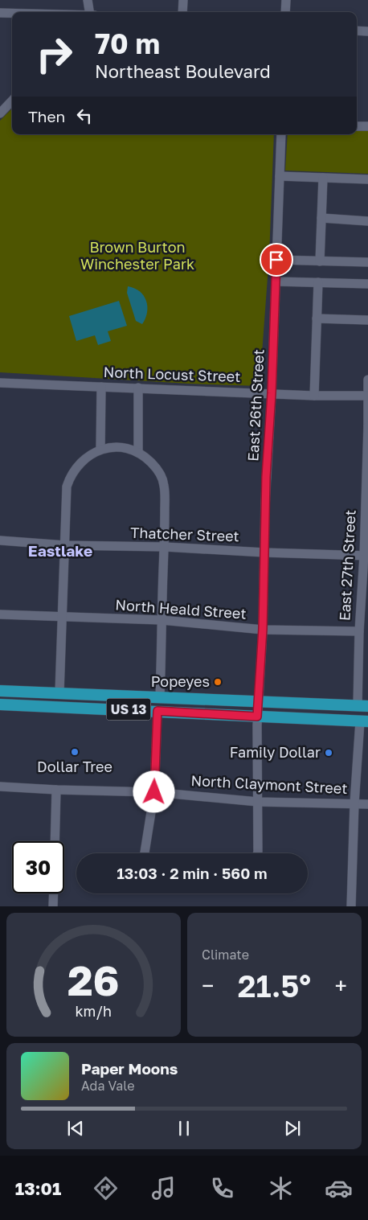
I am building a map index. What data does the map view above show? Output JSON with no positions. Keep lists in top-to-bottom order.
{
  "streets": {
    "main road": ["US 13"],
    "street": [
      "North Locust Street",
      "East 26th Street",
      "Thatcher Street",
      "East 27th Street",
      "North Heald Street",
      "North Claymont Street"
    ]
  },
  "crossings": [
    ["North Locust Street", "East 26th Street"],
    ["North Locust Street", "East 27th Street"],
    ["East 26th Street", "Thatcher Street"],
    ["East 26th Street", "North Heald Street"],
    ["East 26th Street", "US 13"],
    ["East 26th Street", "North Claymont Street"],
    ["Thatcher Street", "East 27th Street"],
    ["East 27th Street", "North Heald Street"],
    ["East 27th Street", "US 13"]
  ],
  "districts": ["Eastlake"],
  "parks": ["Brown Burton Winchester Park"],
  "places": ["Popeyes", "Dollar Tree", "Family Dollar"],
  "page": {
    "turn": ["70 m", "Northeast Boulevard"],
    "then": "Then",
    "limit": "30",
    "trip": "13:03 · 2 min · 560 m",
    "tile": "Climate",
    "heat": ["−", "21.5°", "+"],
    "song": ["Paper Moons", "Ada Vale"],
    "tabs": "13:01",
    "gauge": ["26", "km/h"]
  }
}
